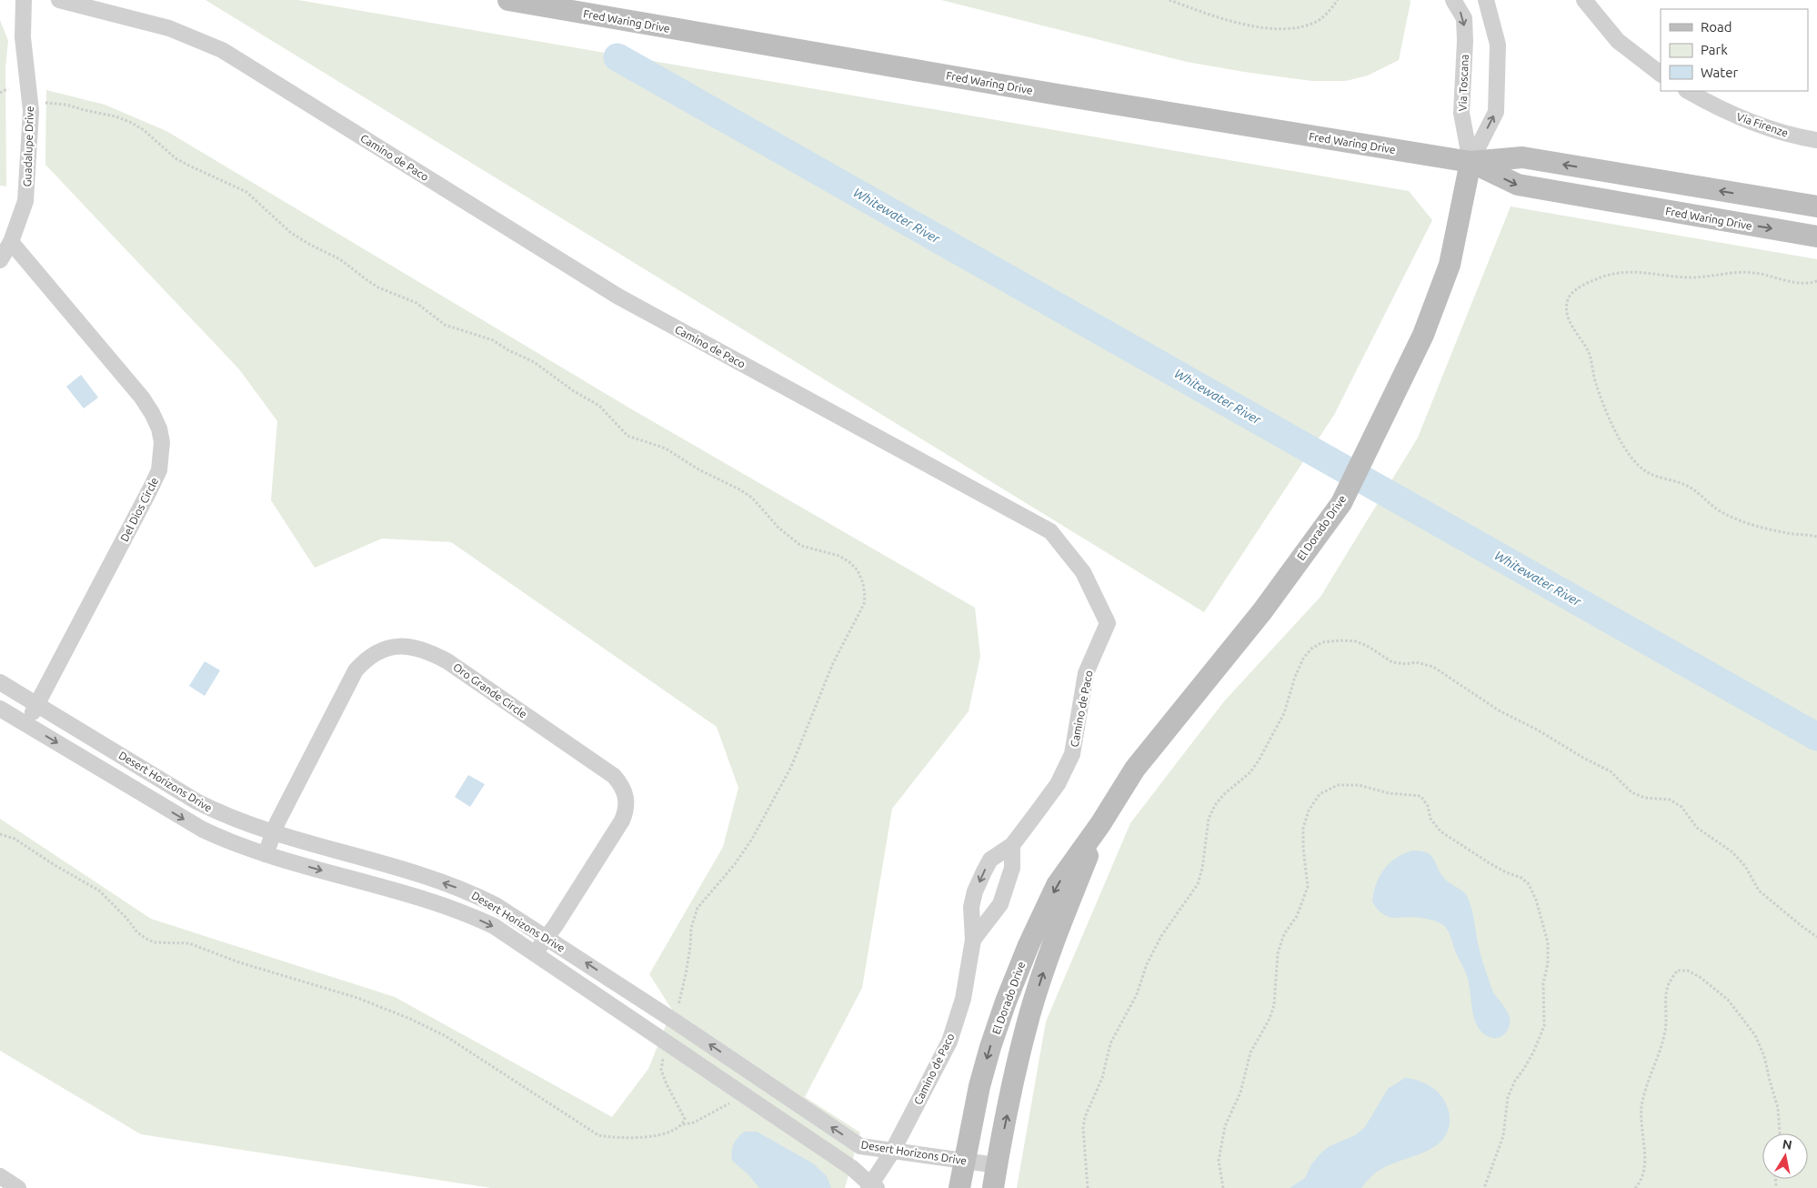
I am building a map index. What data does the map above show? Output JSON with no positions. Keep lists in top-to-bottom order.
{
  "streets": {
    "main road": ["Fred Waring Drive", "El Dorado Drive"],
    "street": [
      "Via Toscana",
      "Via Firenze",
      "Guadalupe Drive",
      "Camino de Paco",
      "Del Dios Circle",
      "Oro Grande Circle",
      "Desert Horizons Drive"
    ]
  },
  "crossings": [
    ["Fred Waring Drive", "Via Toscana"],
    ["Fred Waring Drive", "El Dorado Drive"],
    ["Via Toscana", "El Dorado Drive"],
    ["Guadalupe Drive", "Del Dios Circle"],
    ["Camino de Paco", "Desert Horizons Drive"],
    ["Del Dios Circle", "Desert Horizons Drive"],
    ["El Dorado Drive", "Desert Horizons Drive"],
    ["Oro Grande Circle", "Desert Horizons Drive"]
  ],
  "water": ["Whitewater River"],
  "legend": ["Road", "Park", "Water"],
  "north": "top"
}
